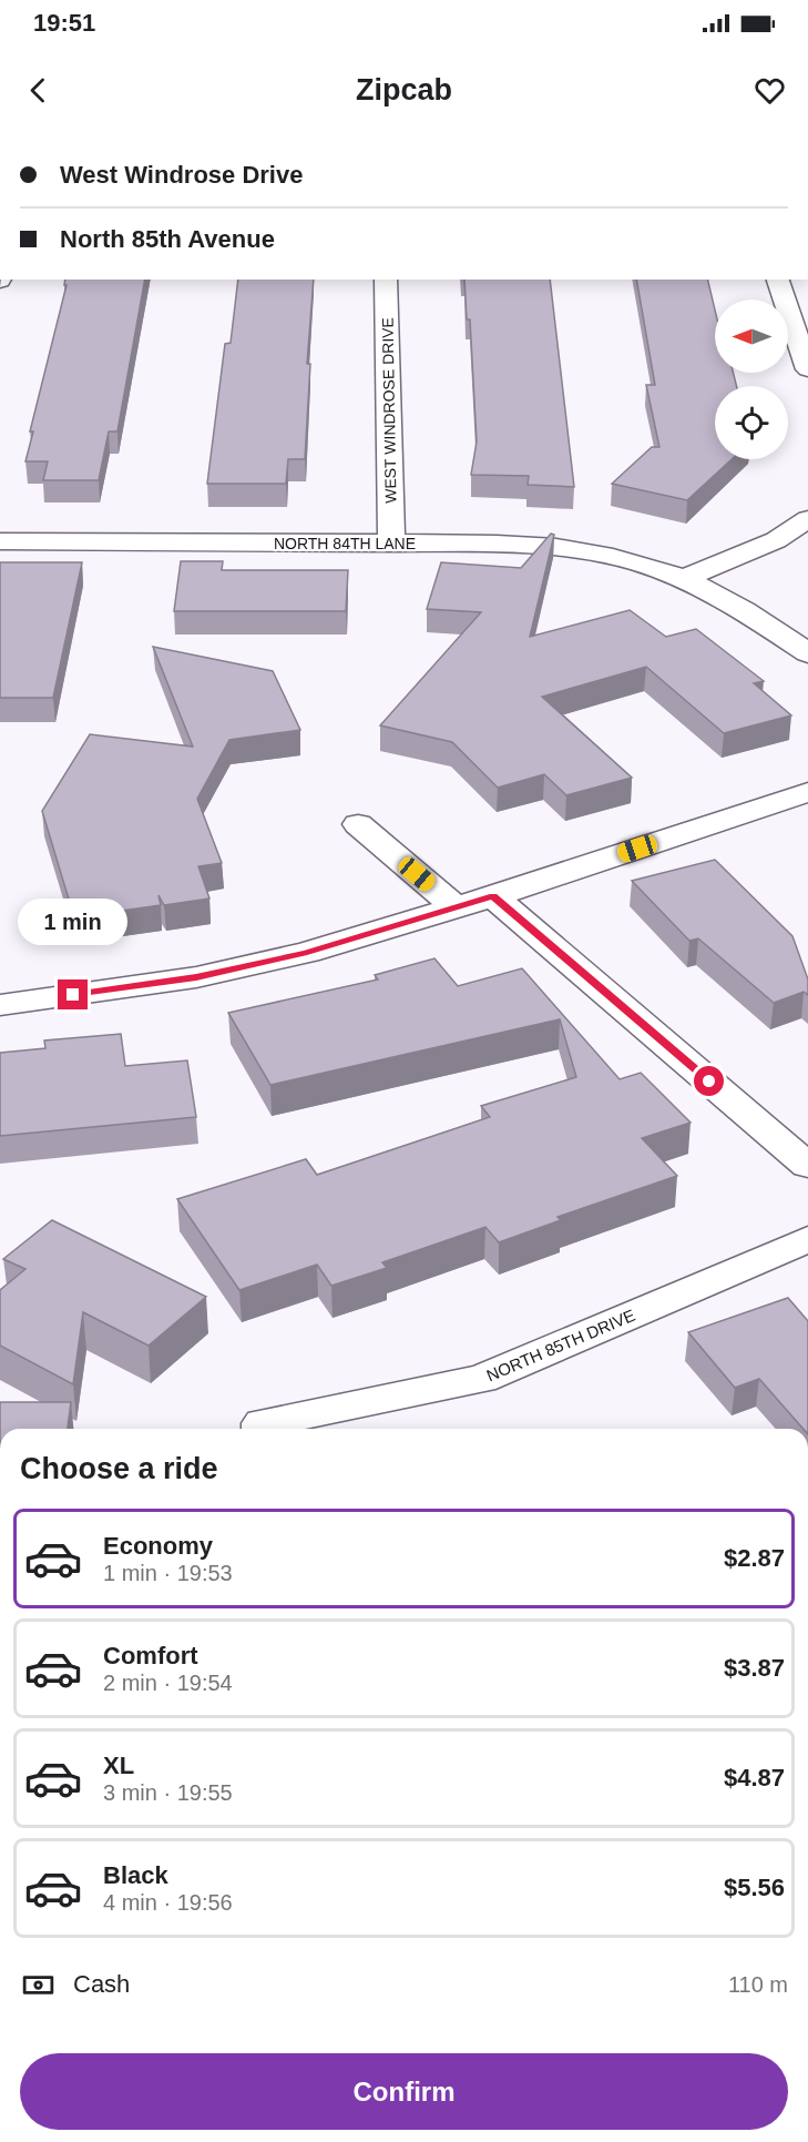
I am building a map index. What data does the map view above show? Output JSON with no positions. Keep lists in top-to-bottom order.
{
  "streets": {
    "street": ["WEST WINDROSE DRIVE", "NORTH 84TH LANE", "NORTH 85TH DRIVE"]
  },
  "crossings": [
    ["WEST WINDROSE DRIVE", "NORTH 84TH LANE"]
  ],
  "north": "left",
  "page": {
    "status": "19:51",
    "header": "Zipcab",
    "banner": ["West Windrose Drive", "North 85th Avenue"],
    "bubble": "1 min",
    "heading": "Choose a ride",
    "list": [
      {
        "name": "Economy",
        "note": "1 min · 19:53",
        "value": "$2.87"
      },
      {
        "name": "Comfort",
        "note": "2 min · 19:54",
        "value": "$3.87"
      },
      {
        "name": "XL",
        "note": "3 min · 19:55",
        "value": "$4.87"
      },
      {
        "name": "Black",
        "note": "4 min · 19:56",
        "value": "$5.56"
      }
    ],
    "pay": ["Cash", "110 m"],
    "buttons": "Confirm"
  }
}
